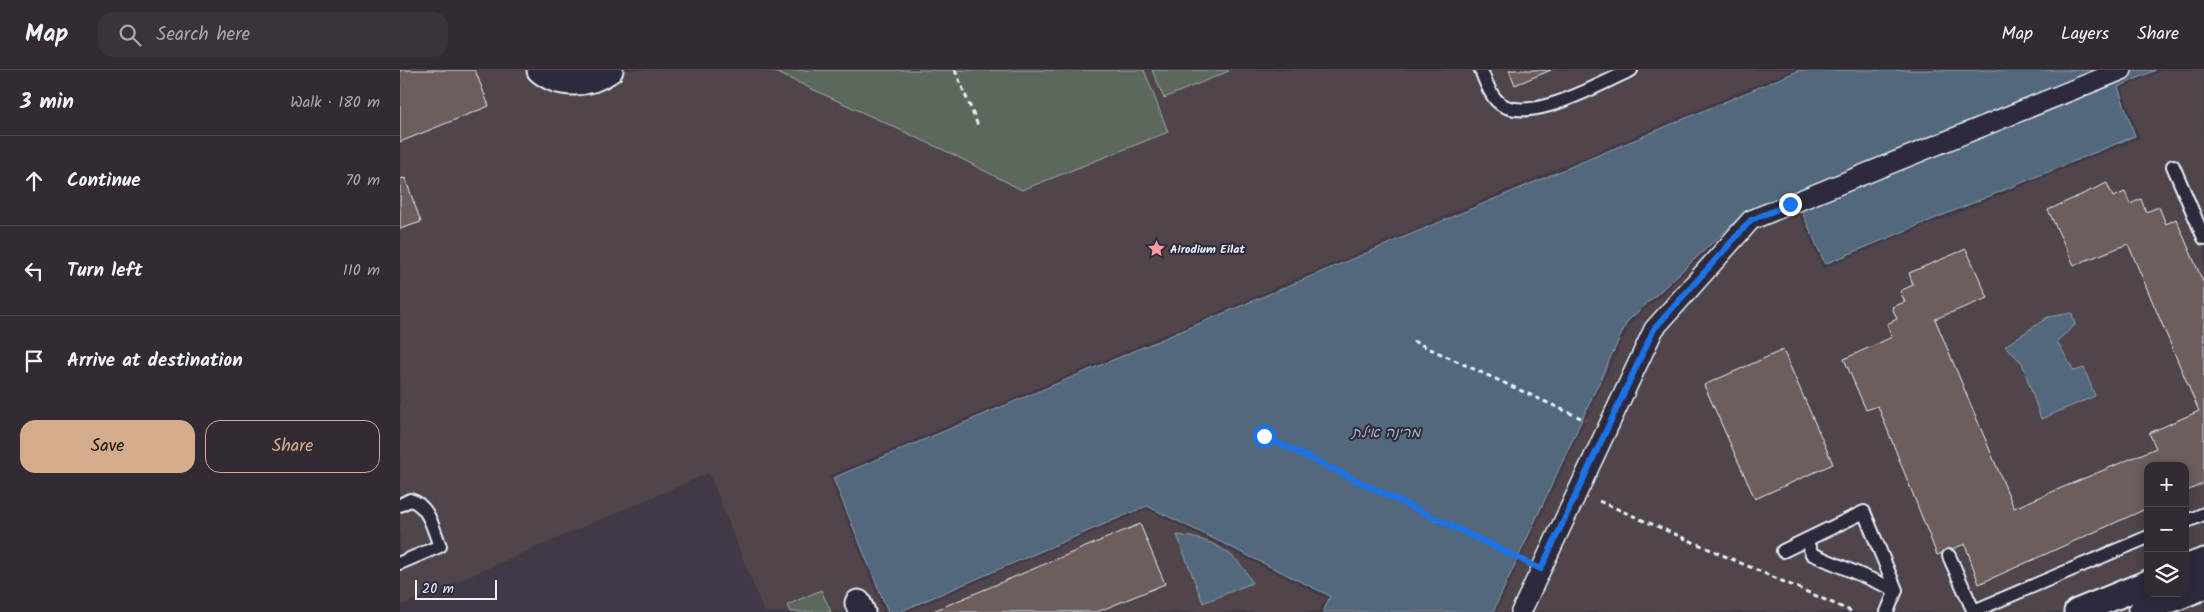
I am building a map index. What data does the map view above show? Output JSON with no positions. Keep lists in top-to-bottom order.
{
  "water": ["מרינה אילת"],
  "places": {
    "place": ["Airodium Eilat"]
  },
  "scale_bar": "20 m",
  "page": {
    "header": "Map",
    "search": "Search here",
    "nav": ["Map", "Layers", "Share"],
    "heading": ["3 min", "Walk · 180 m"],
    "list": [
      ["Continue", "70 m"],
      ["Turn left", "110 m"],
      "Arrive at destination"
    ],
    "buttons": ["Save", "Share"],
    "map_buttons": ["+", "−"],
    "scale": "20 m"
  }
}
